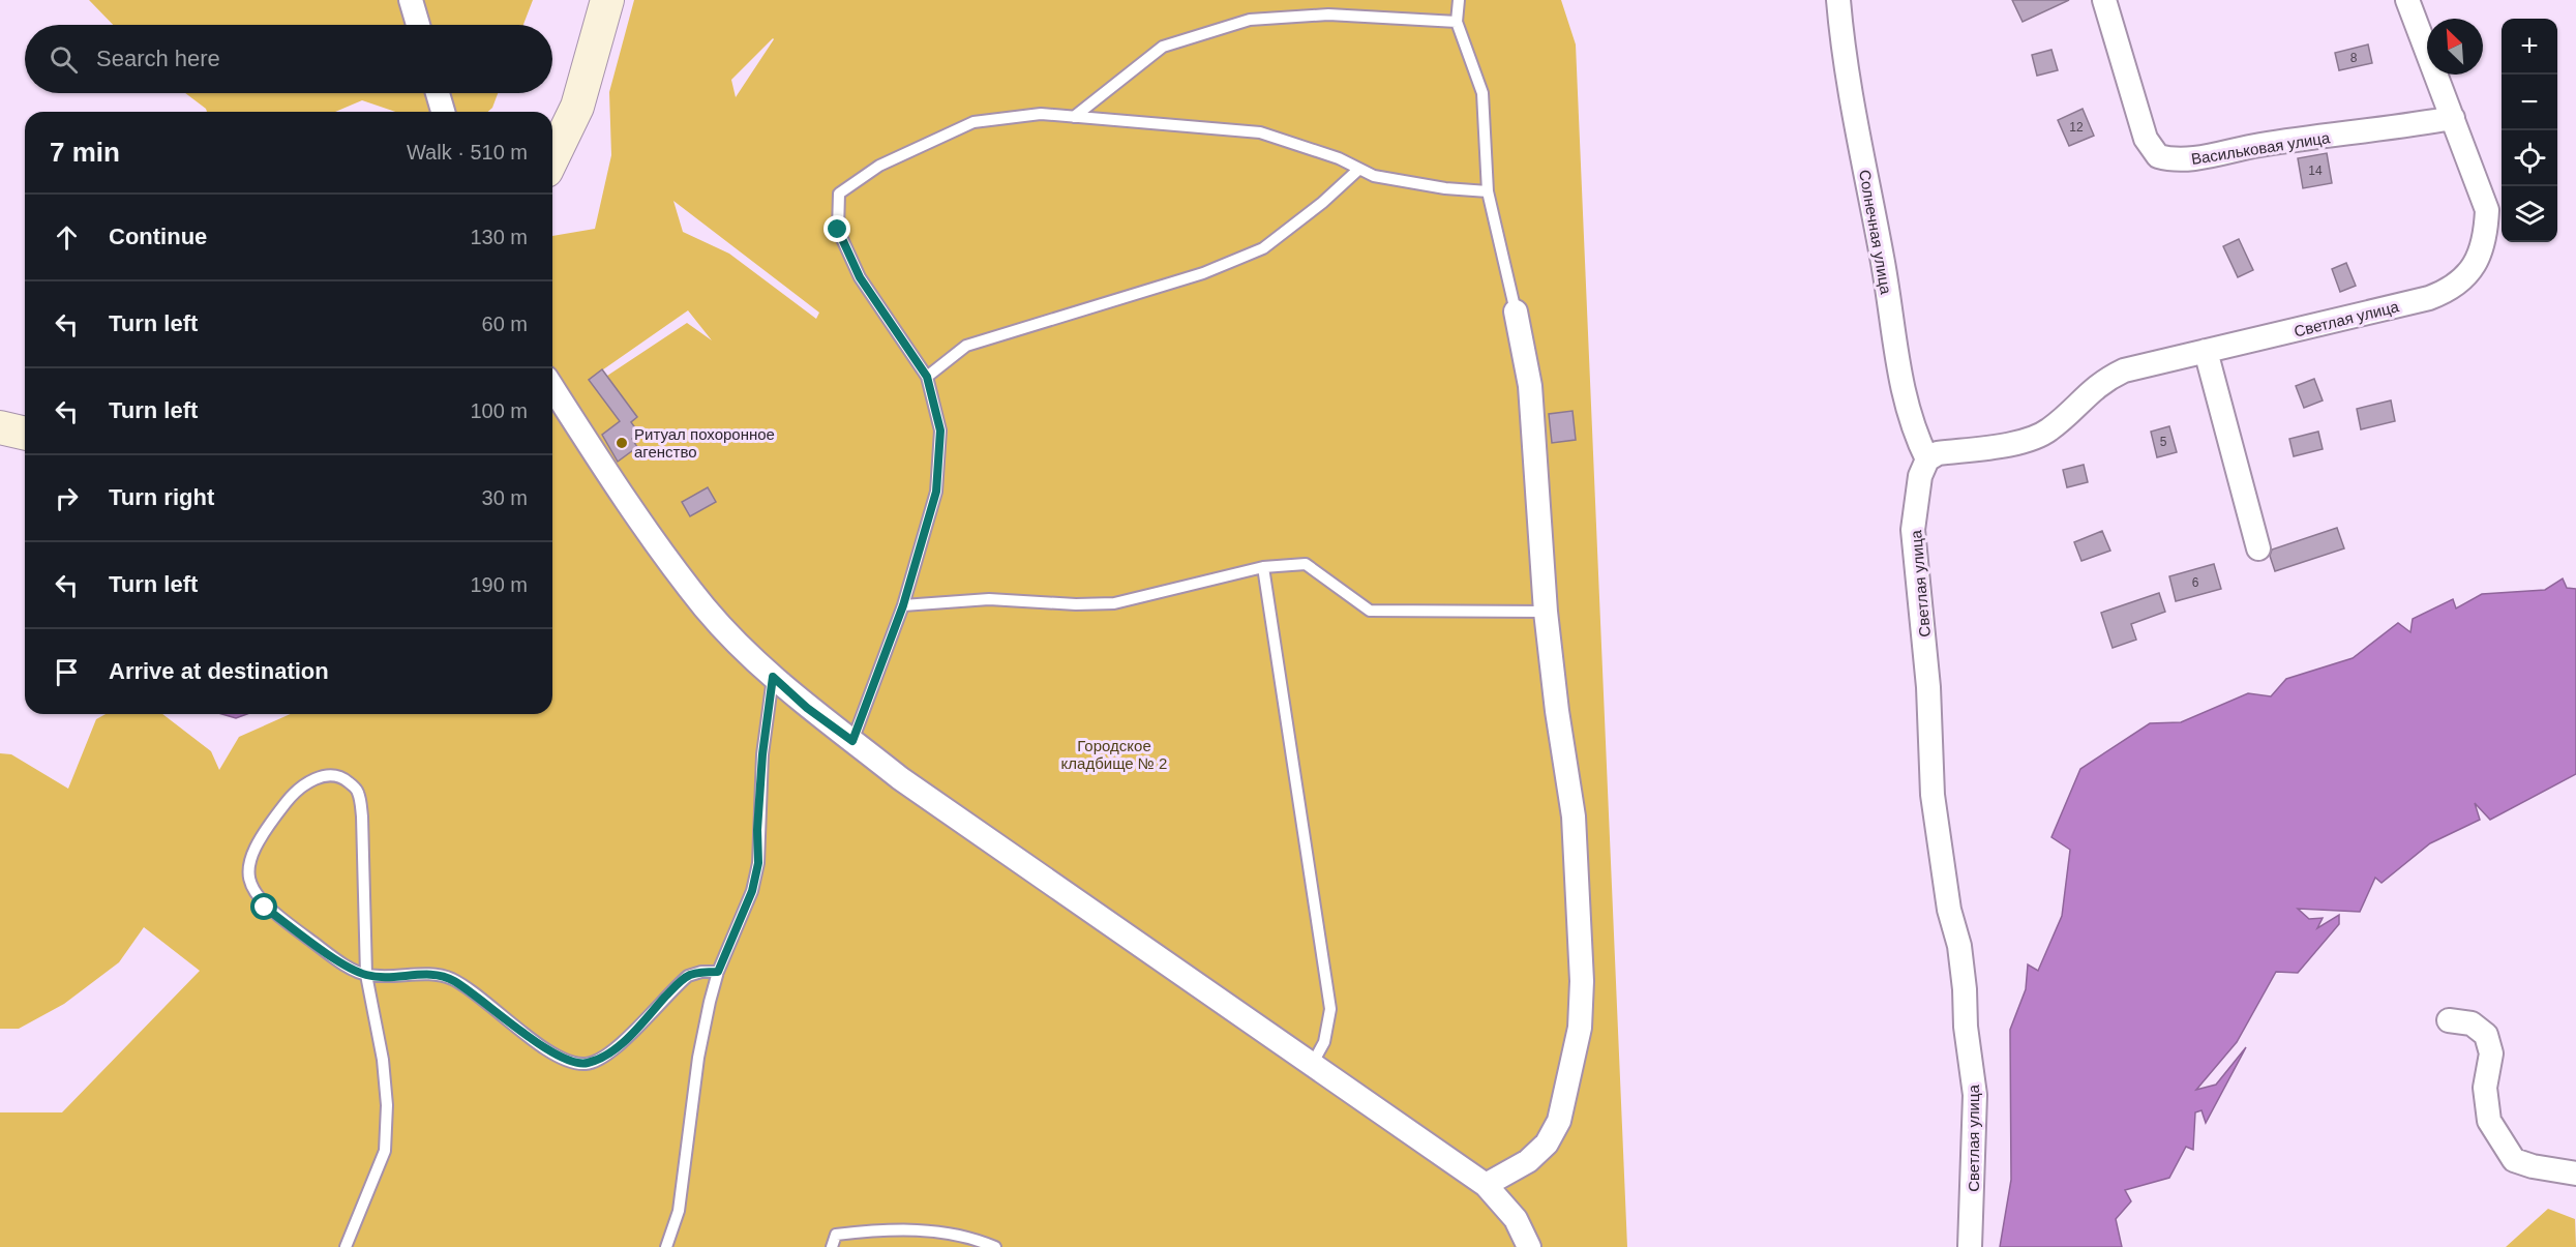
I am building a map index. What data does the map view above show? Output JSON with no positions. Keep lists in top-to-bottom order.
{
  "streets": {
    "street": ["Васильковая улица", "Солнечная улица", "Светлая улица"]
  },
  "crossings": [
    ["Васильковая улица", "Светлая улица"],
    ["Солнечная улица", "Светлая улица"]
  ],
  "parks": ["Городское кладбище № 2"],
  "places": ["Ритуал похоронное агенство"],
  "house_numbers": [
    "8",
    "12",
    "14",
    "5",
    "6"
  ],
  "north": "top left",
  "page": {
    "map_buttons": ["+", "−"],
    "search": "Search here",
    "heading": ["7 min", "Walk · 510 m"],
    "list": [
      ["Continue", "130 m"],
      ["Turn left", "60 m"],
      ["Turn left", "100 m"],
      ["Turn right", "30 m"],
      ["Turn left", "190 m"],
      "Arrive at destination"
    ]
  }
}
